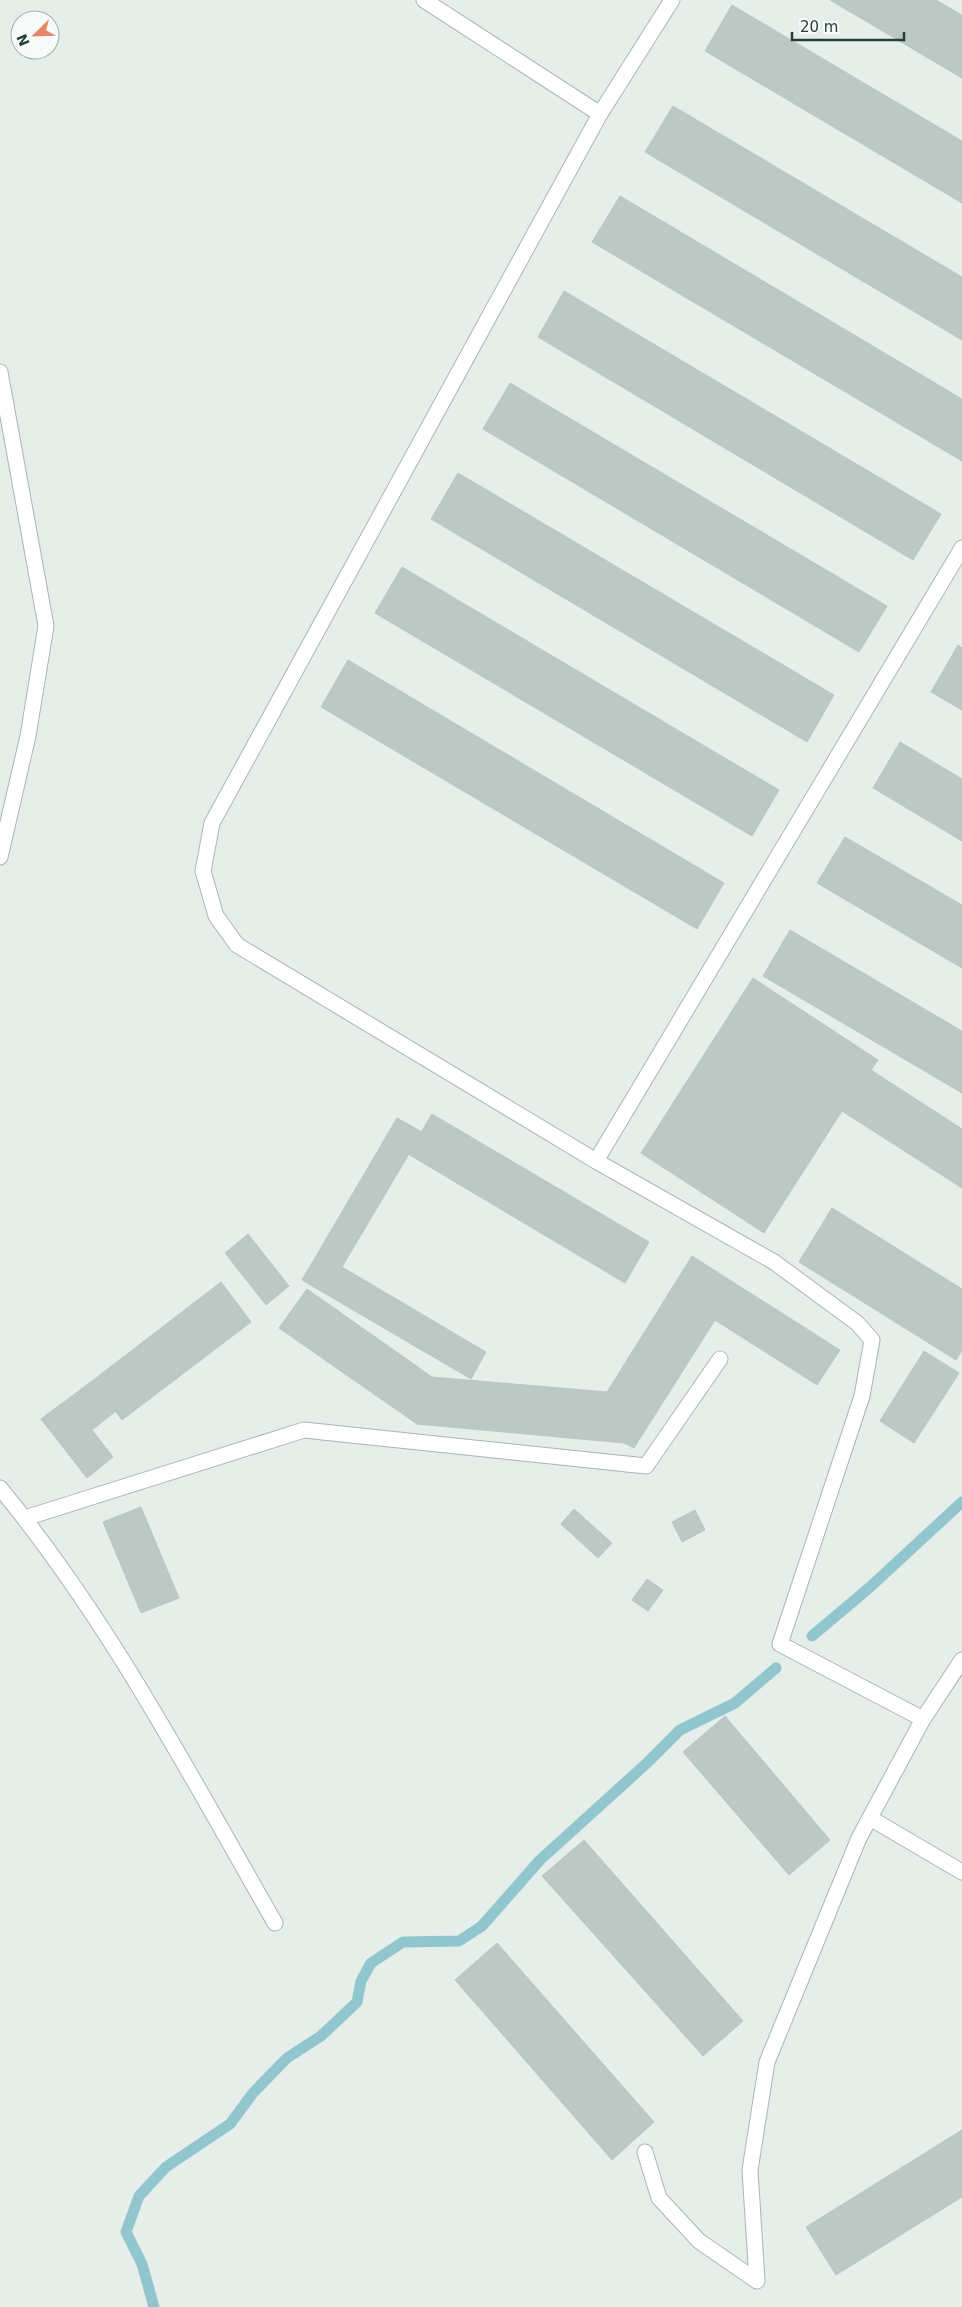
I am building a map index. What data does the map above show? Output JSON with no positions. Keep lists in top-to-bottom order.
{
  "scale_bar": "20 m",
  "north": "bottom left"
}
